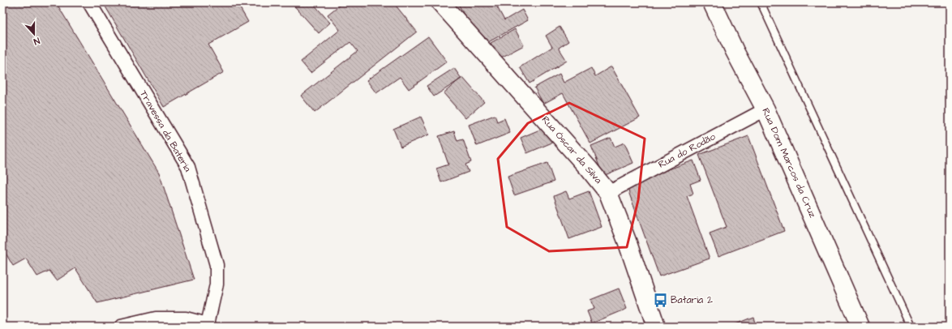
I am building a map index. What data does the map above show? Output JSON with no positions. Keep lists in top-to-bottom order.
{
  "streets": {
    "main road": ["Rua Óscar da Silva", "Rua Dom Marcos da Cruz"],
    "street": ["Travessa da Bateria", "Rua do Rodão"]
  },
  "crossings": [
    ["Rua Óscar da Silva", "Rua do Rodão"],
    ["Rua do Rodão", "Rua Dom Marcos da Cruz"]
  ],
  "places": {
    "bus stop": ["Bataria 2"]
  },
  "north": "bottom"
}
